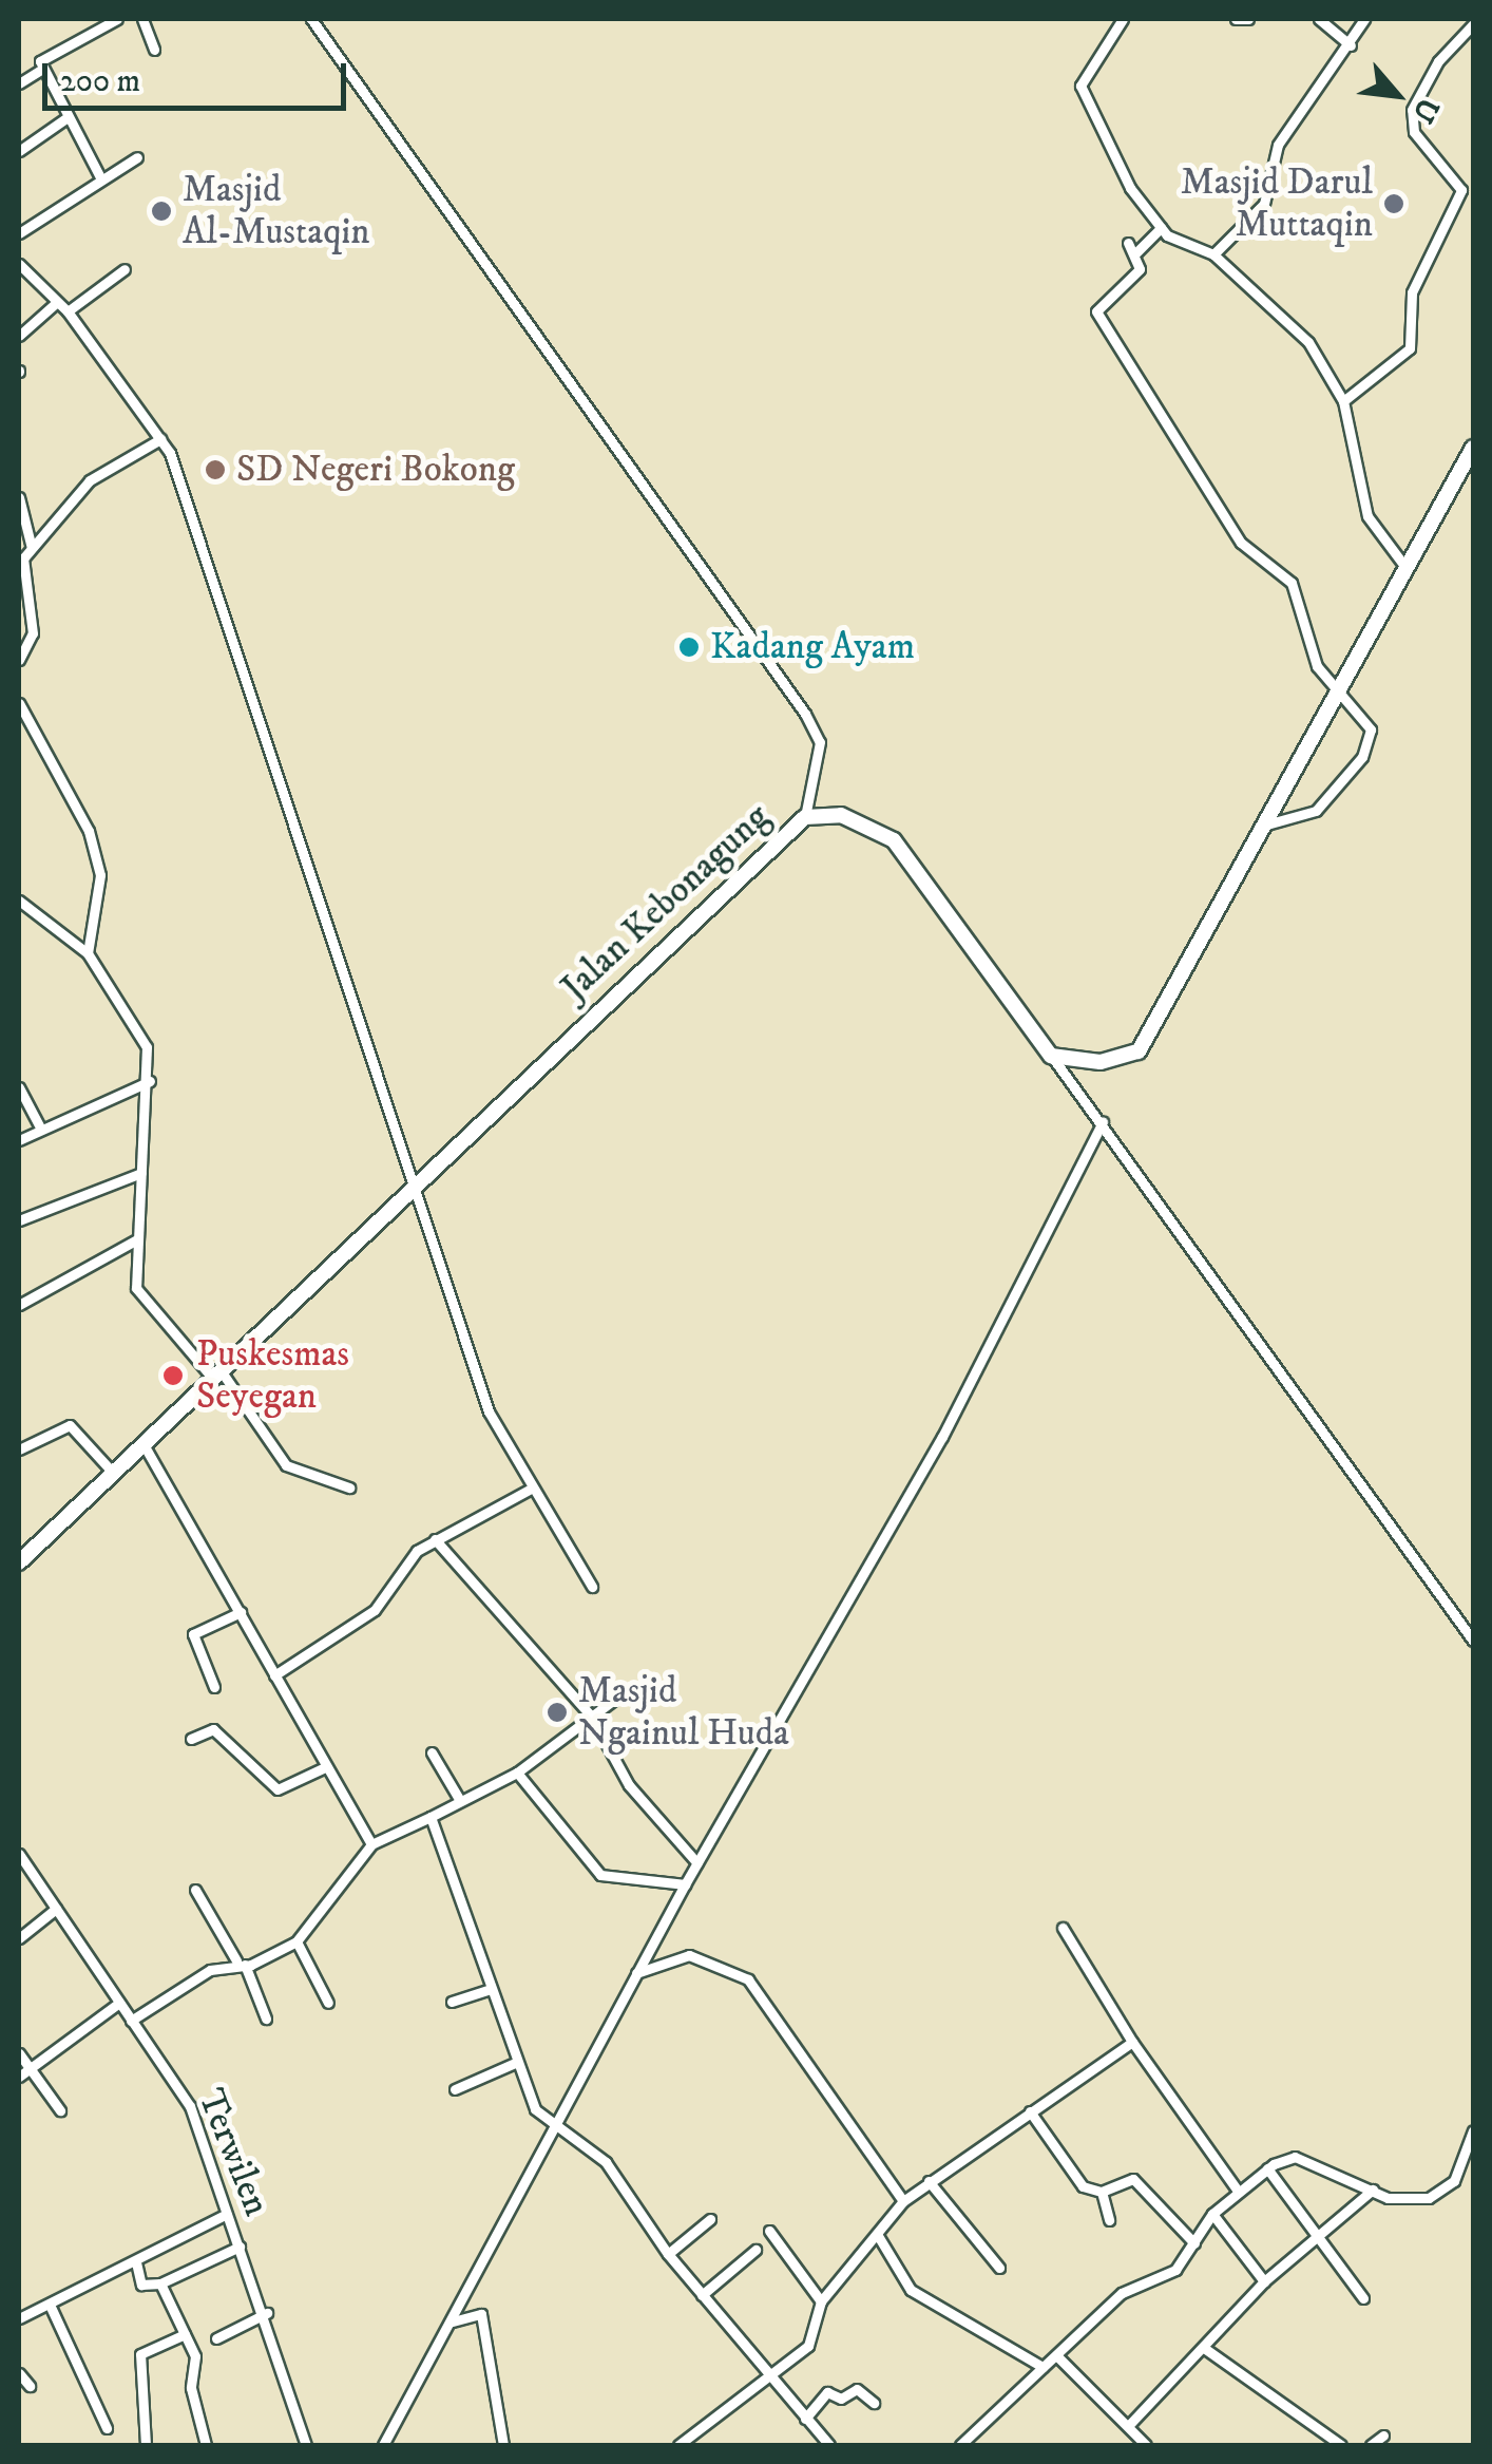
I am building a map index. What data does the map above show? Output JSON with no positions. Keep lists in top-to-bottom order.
{
  "streets": {
    "main road": ["Jalan Kebonagung"],
    "street": ["Terwilen"]
  },
  "places": [
    "Masjid Darul Muttaqin",
    "Masjid Al-Mustaqin",
    "SD Negeri Bokong",
    "Kadang Ayam",
    "Puskesmas Seyegan",
    "Masjid Ngainul Huda"
  ],
  "scale_bar": "200 m",
  "north": "bottom right"
}
